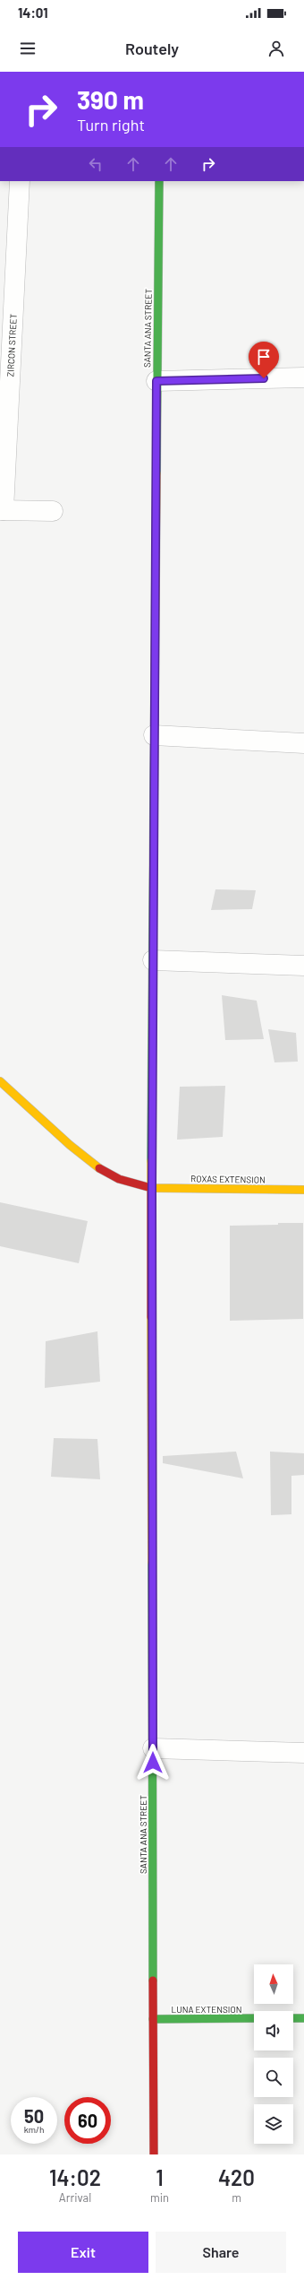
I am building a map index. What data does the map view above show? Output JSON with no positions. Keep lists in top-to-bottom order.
{
  "streets": {
    "main road": ["SANTA ANA STREET", "ROXAS EXTENSION", "LUNA EXTENSION"],
    "street": ["ZIRCON STREET"]
  },
  "crossings": [
    ["SANTA ANA STREET", "ROXAS EXTENSION"],
    ["SANTA ANA STREET", "LUNA EXTENSION"]
  ],
  "north": "top",
  "page": {
    "status": "14:01",
    "header": "Routely",
    "turn": ["390 m", "Turn right"],
    "speed": "50 km/h",
    "limit": "60",
    "eta": [
      "14:02",
      "Arrival",
      "1",
      "min",
      "420",
      "m"
    ],
    "buttons": ["Exit", "Share"]
  }
}
